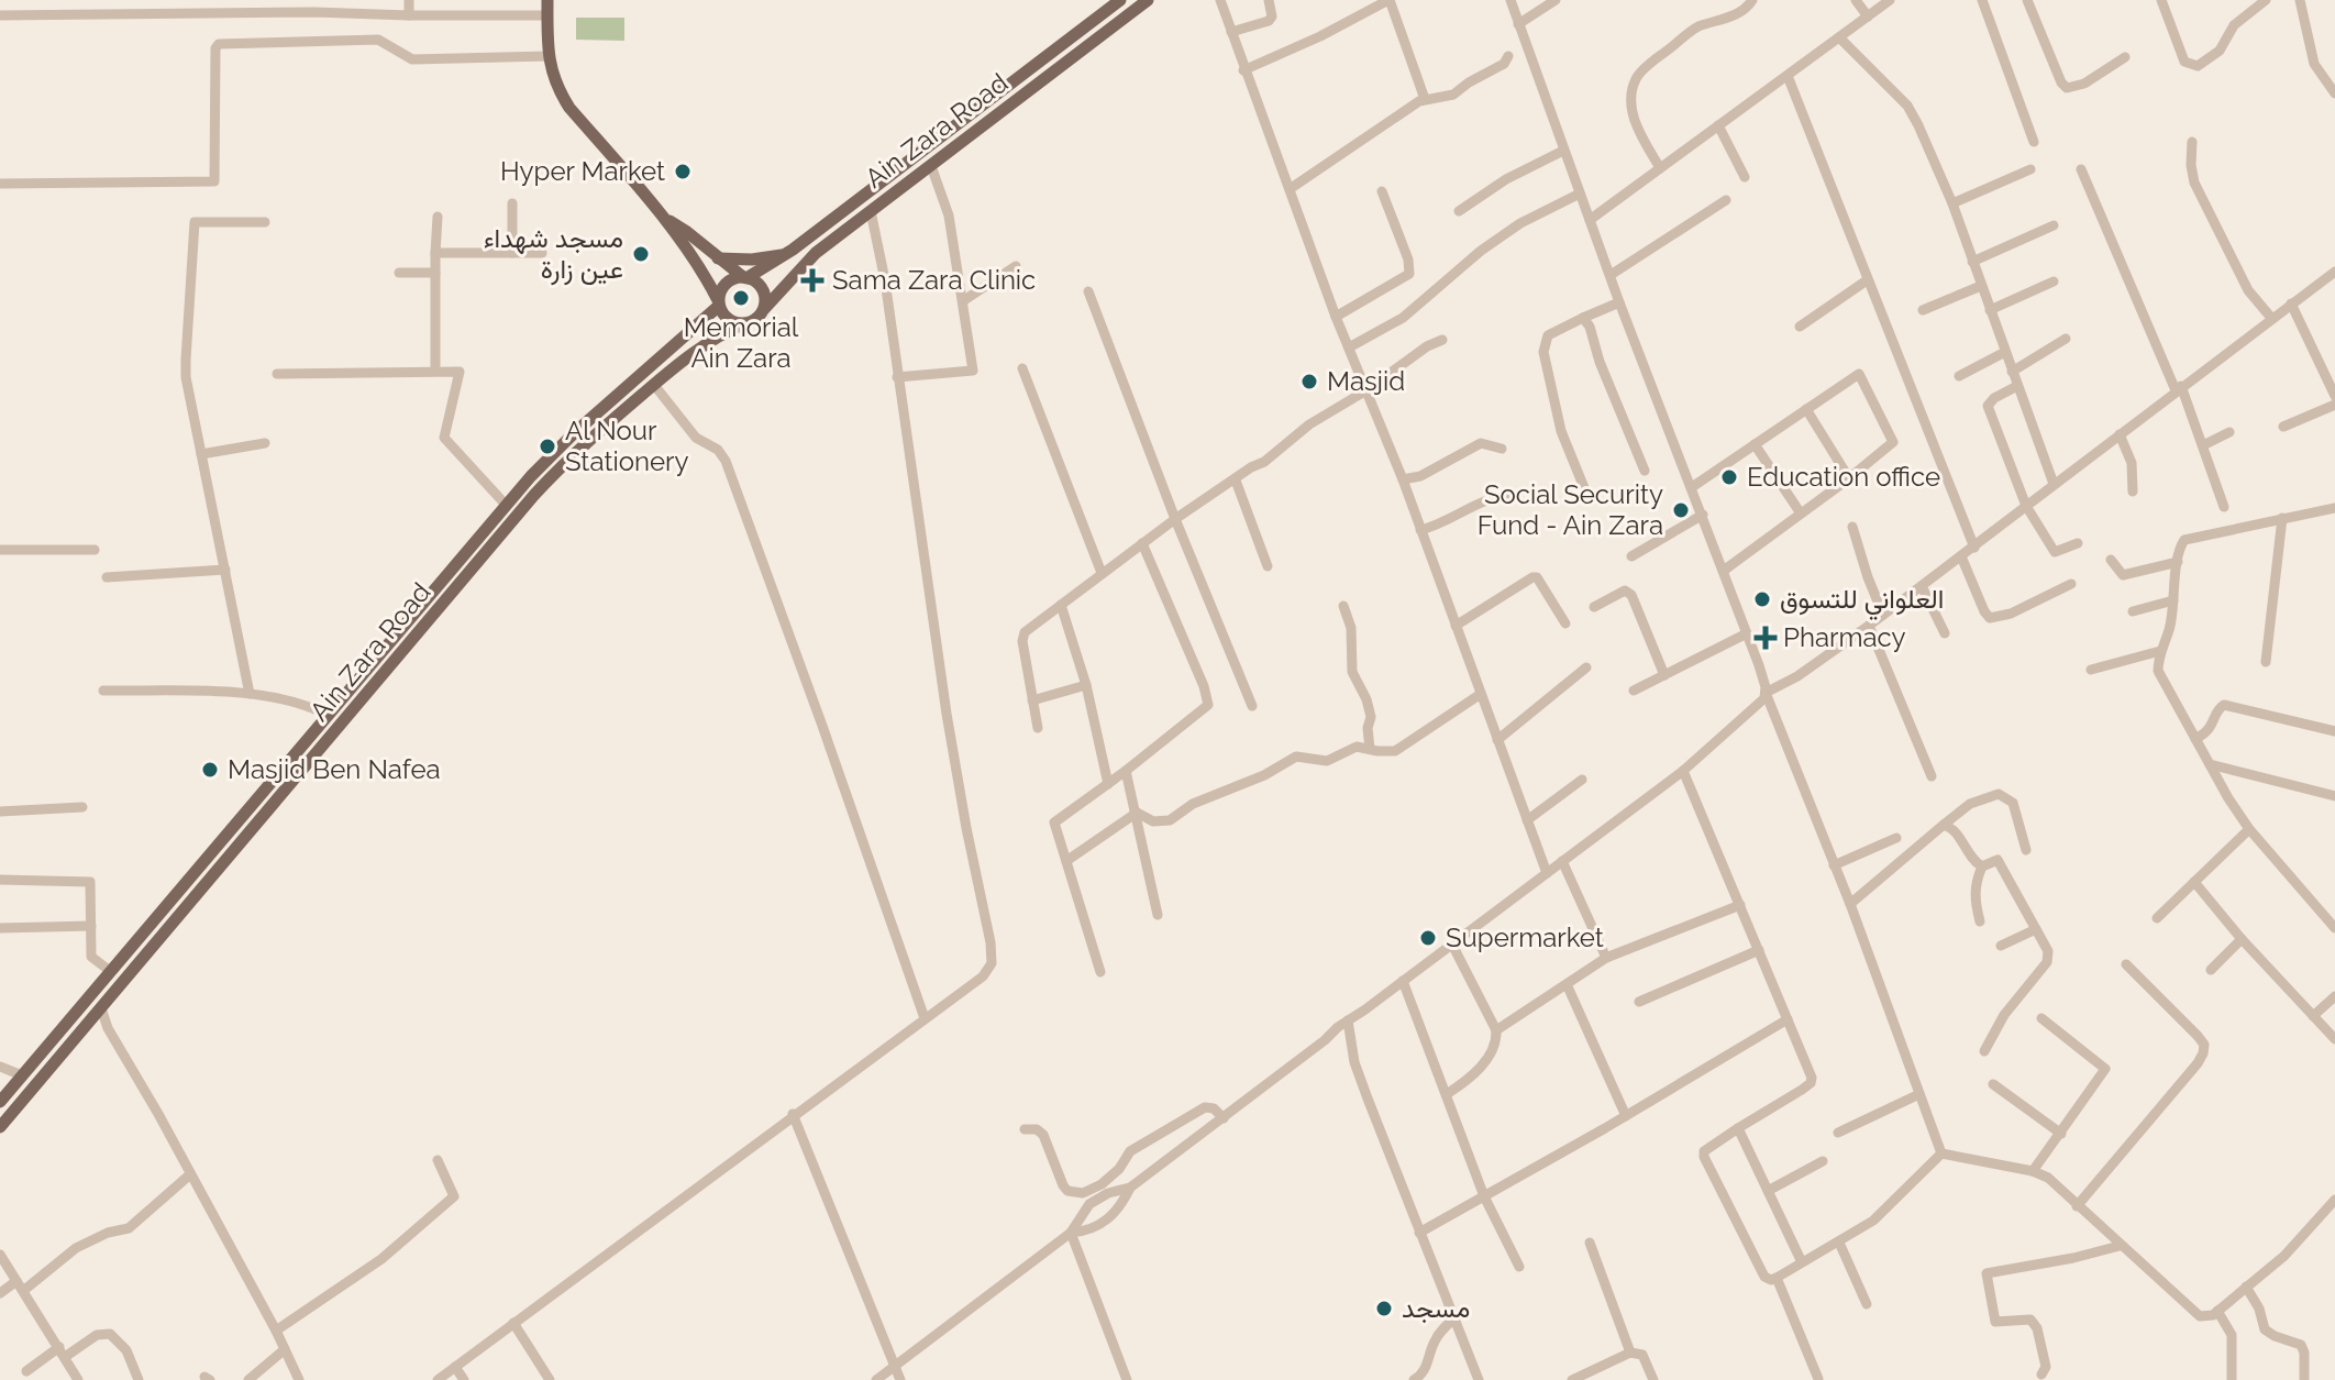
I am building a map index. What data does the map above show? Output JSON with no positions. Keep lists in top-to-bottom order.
{
  "streets": {
    "main road": ["Ain Zara Road"]
  },
  "places": {
    "other": [
      "Hyper Market",
      "مسجد شهداء عين زارة",
      "Memorial Ain Zara",
      "Masjid",
      "Al Nour Stationery",
      "Education office",
      "Social Security Fund - Ain Zara",
      "العلواني للتسوق",
      "Masjid Ben Nafea",
      "Supermarket",
      "مسجد"
    ],
    "health": ["Sama Zara Clinic", "Pharmacy"]
  }
}
